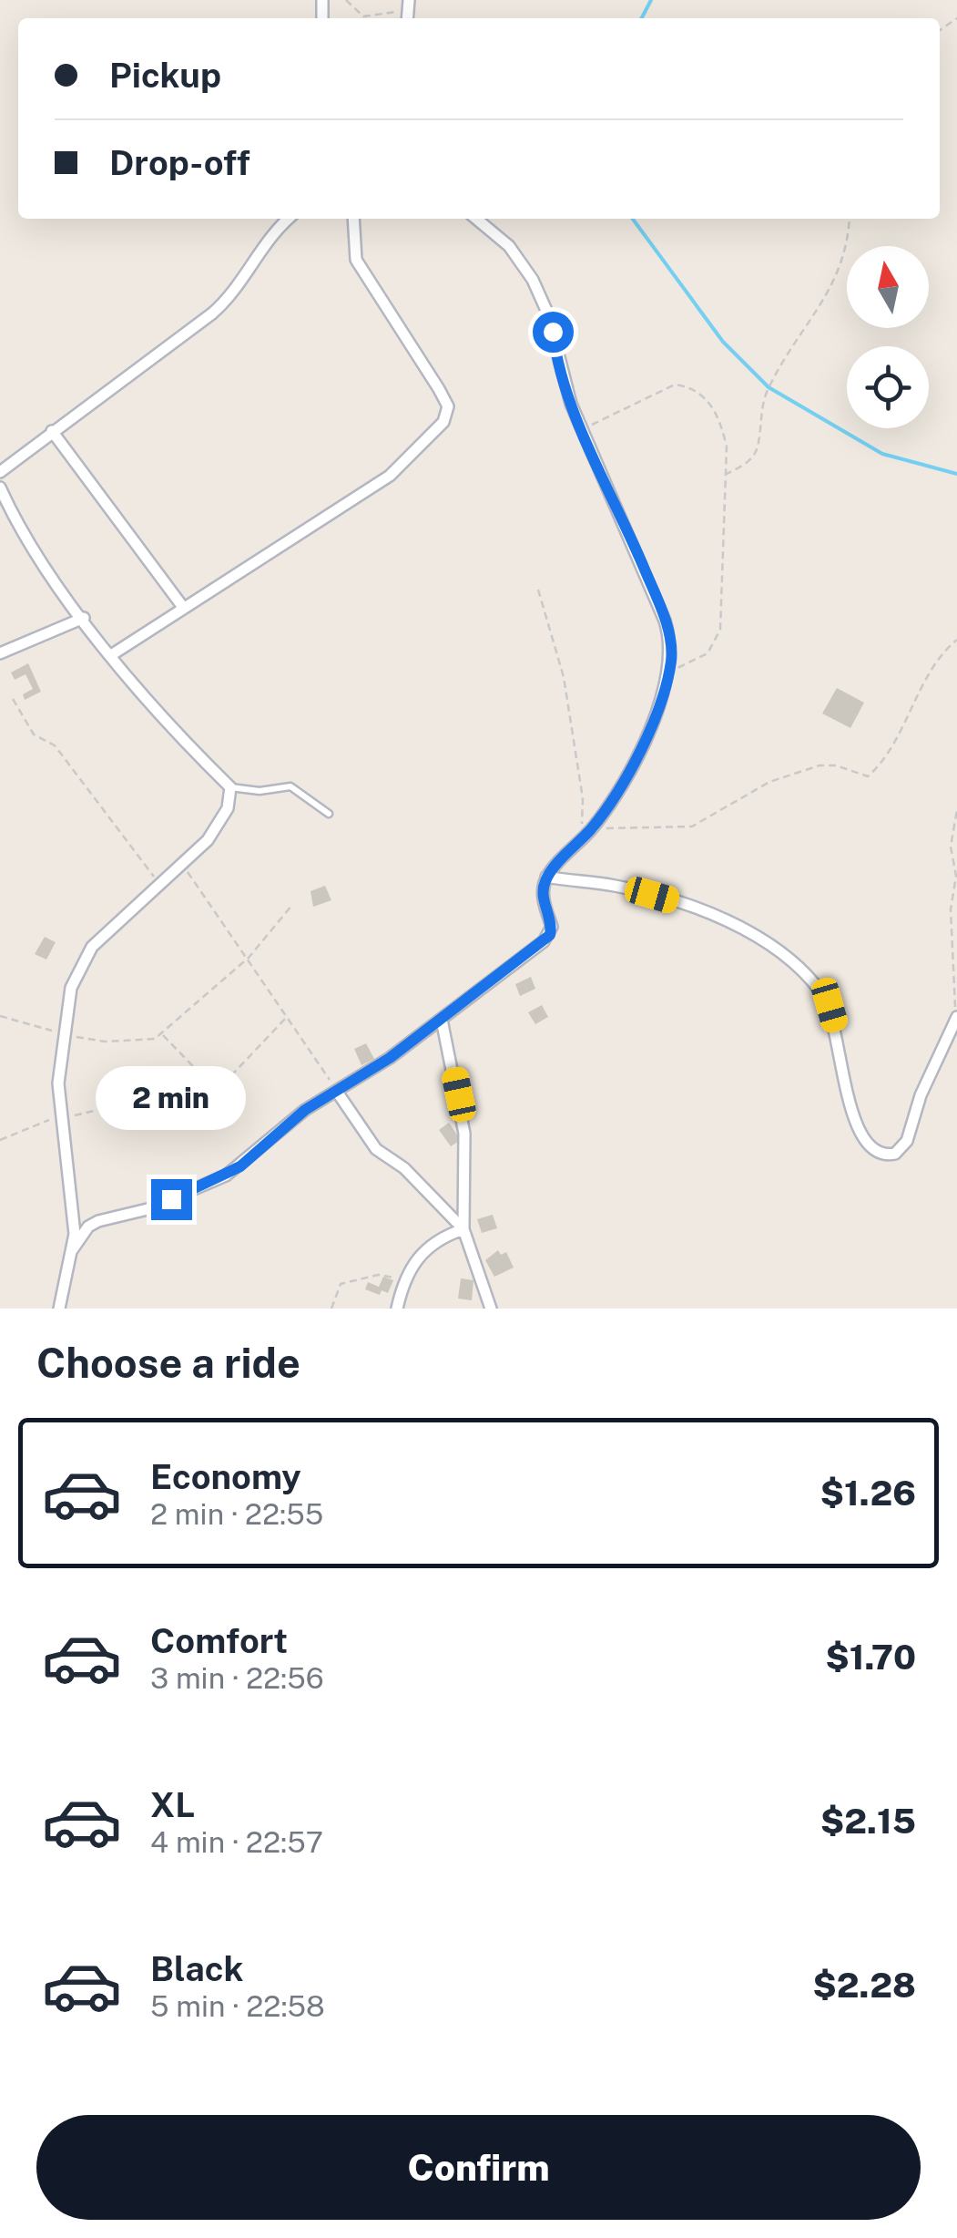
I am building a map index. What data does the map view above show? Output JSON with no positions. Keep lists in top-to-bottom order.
{
  "north": "top",
  "page": {
    "banner": ["Pickup", "Drop-off"],
    "bubble": "2 min",
    "heading": "Choose a ride",
    "list": [
      {
        "name": "Economy",
        "note": "2 min · 22:55",
        "value": "$1.26"
      },
      {
        "name": "Comfort",
        "note": "3 min · 22:56",
        "value": "$1.70"
      },
      {
        "name": "XL",
        "note": "4 min · 22:57",
        "value": "$2.15"
      },
      {
        "name": "Black",
        "note": "5 min · 22:58",
        "value": "$2.28"
      }
    ],
    "buttons": "Confirm"
  }
}
